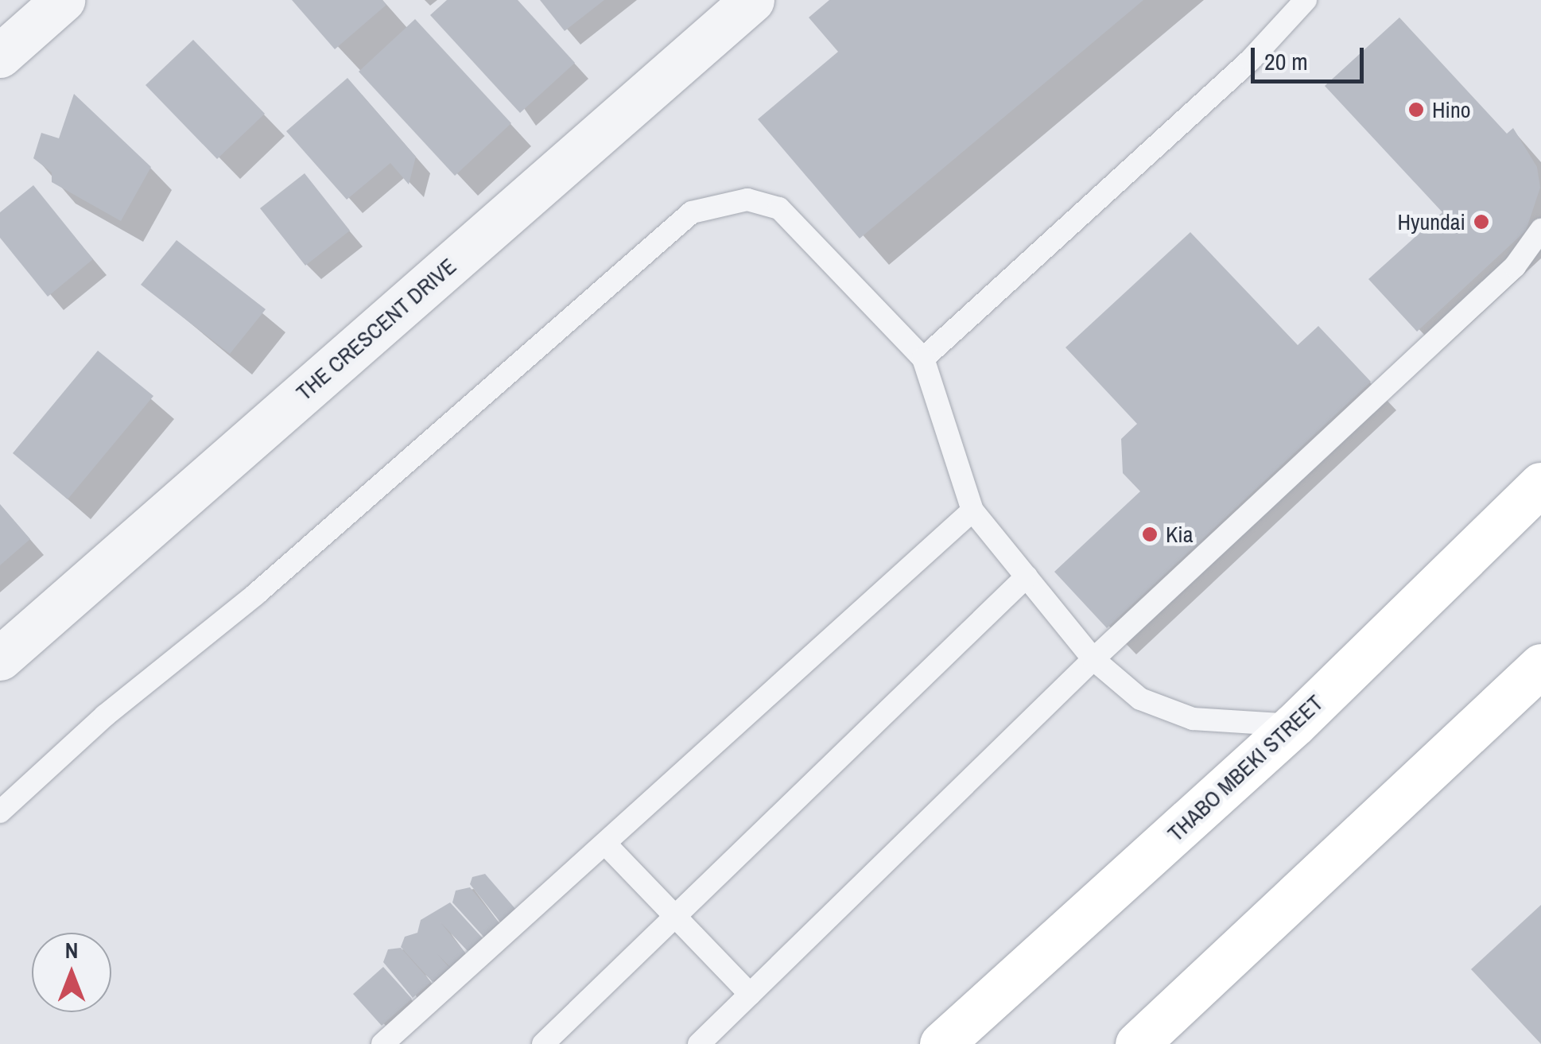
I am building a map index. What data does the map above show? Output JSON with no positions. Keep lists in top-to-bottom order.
{
  "streets": {
    "main road": ["THABO MBEKI STREET"],
    "street": ["THE CRESCENT DRIVE"]
  },
  "places": ["Hino", "Hyundai", "Kia"],
  "scale_bar": "20 m",
  "north": "top"
}
